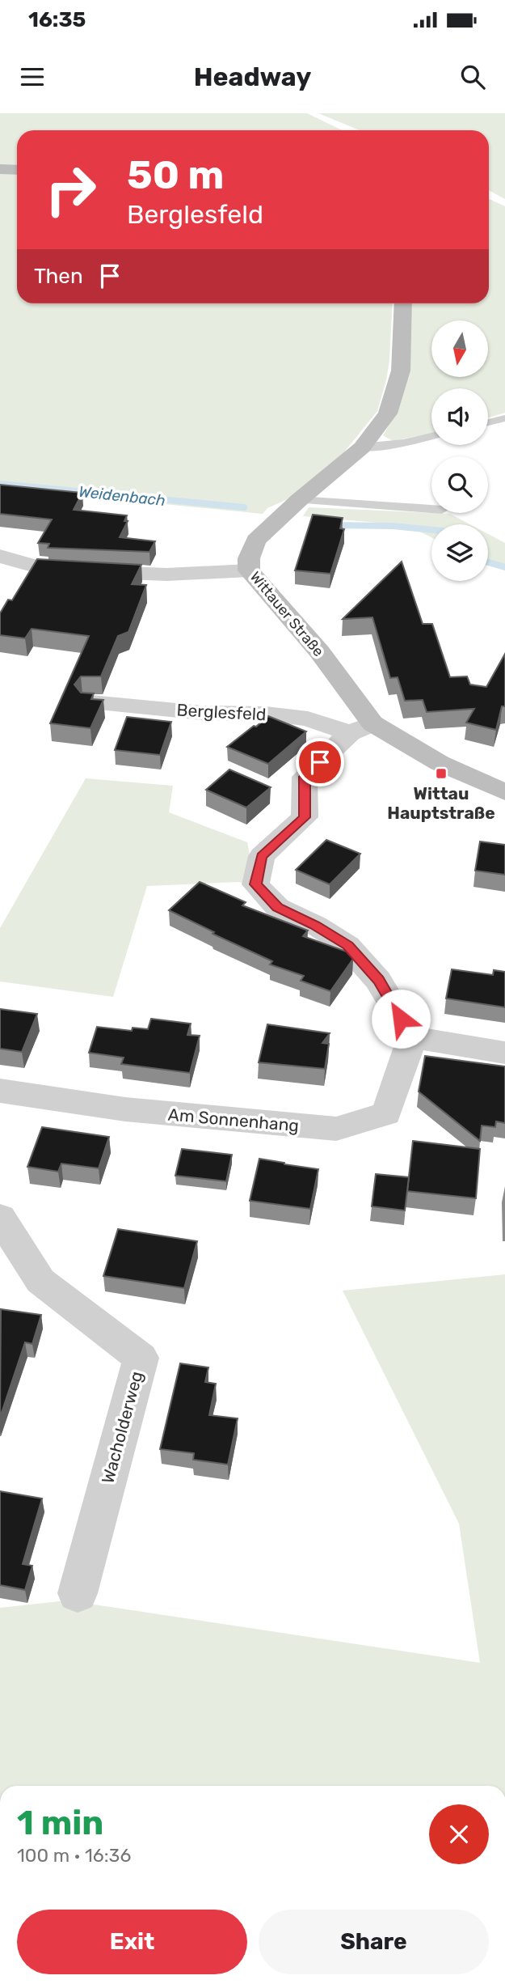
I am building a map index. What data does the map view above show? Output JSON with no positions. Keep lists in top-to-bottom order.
{
  "streets": {
    "street": [
      "Wittauer Straße",
      "Berglesfeld",
      "Am Sonnenhang",
      "Wacholderweg"
    ]
  },
  "crossings": [
    ["Wittauer Straße", "Berglesfeld"]
  ],
  "water": ["Weidenbach"],
  "places": {
    "transit": ["Wittau Hauptstraße"]
  },
  "north": "bottom",
  "page": {
    "status": "16:35",
    "header": "Headway",
    "turn": ["50 m", "Berglesfeld"],
    "then": "Then",
    "heading": ["1 min", "100 m · 16:36"],
    "buttons": ["Exit", "Share"]
  }
}
